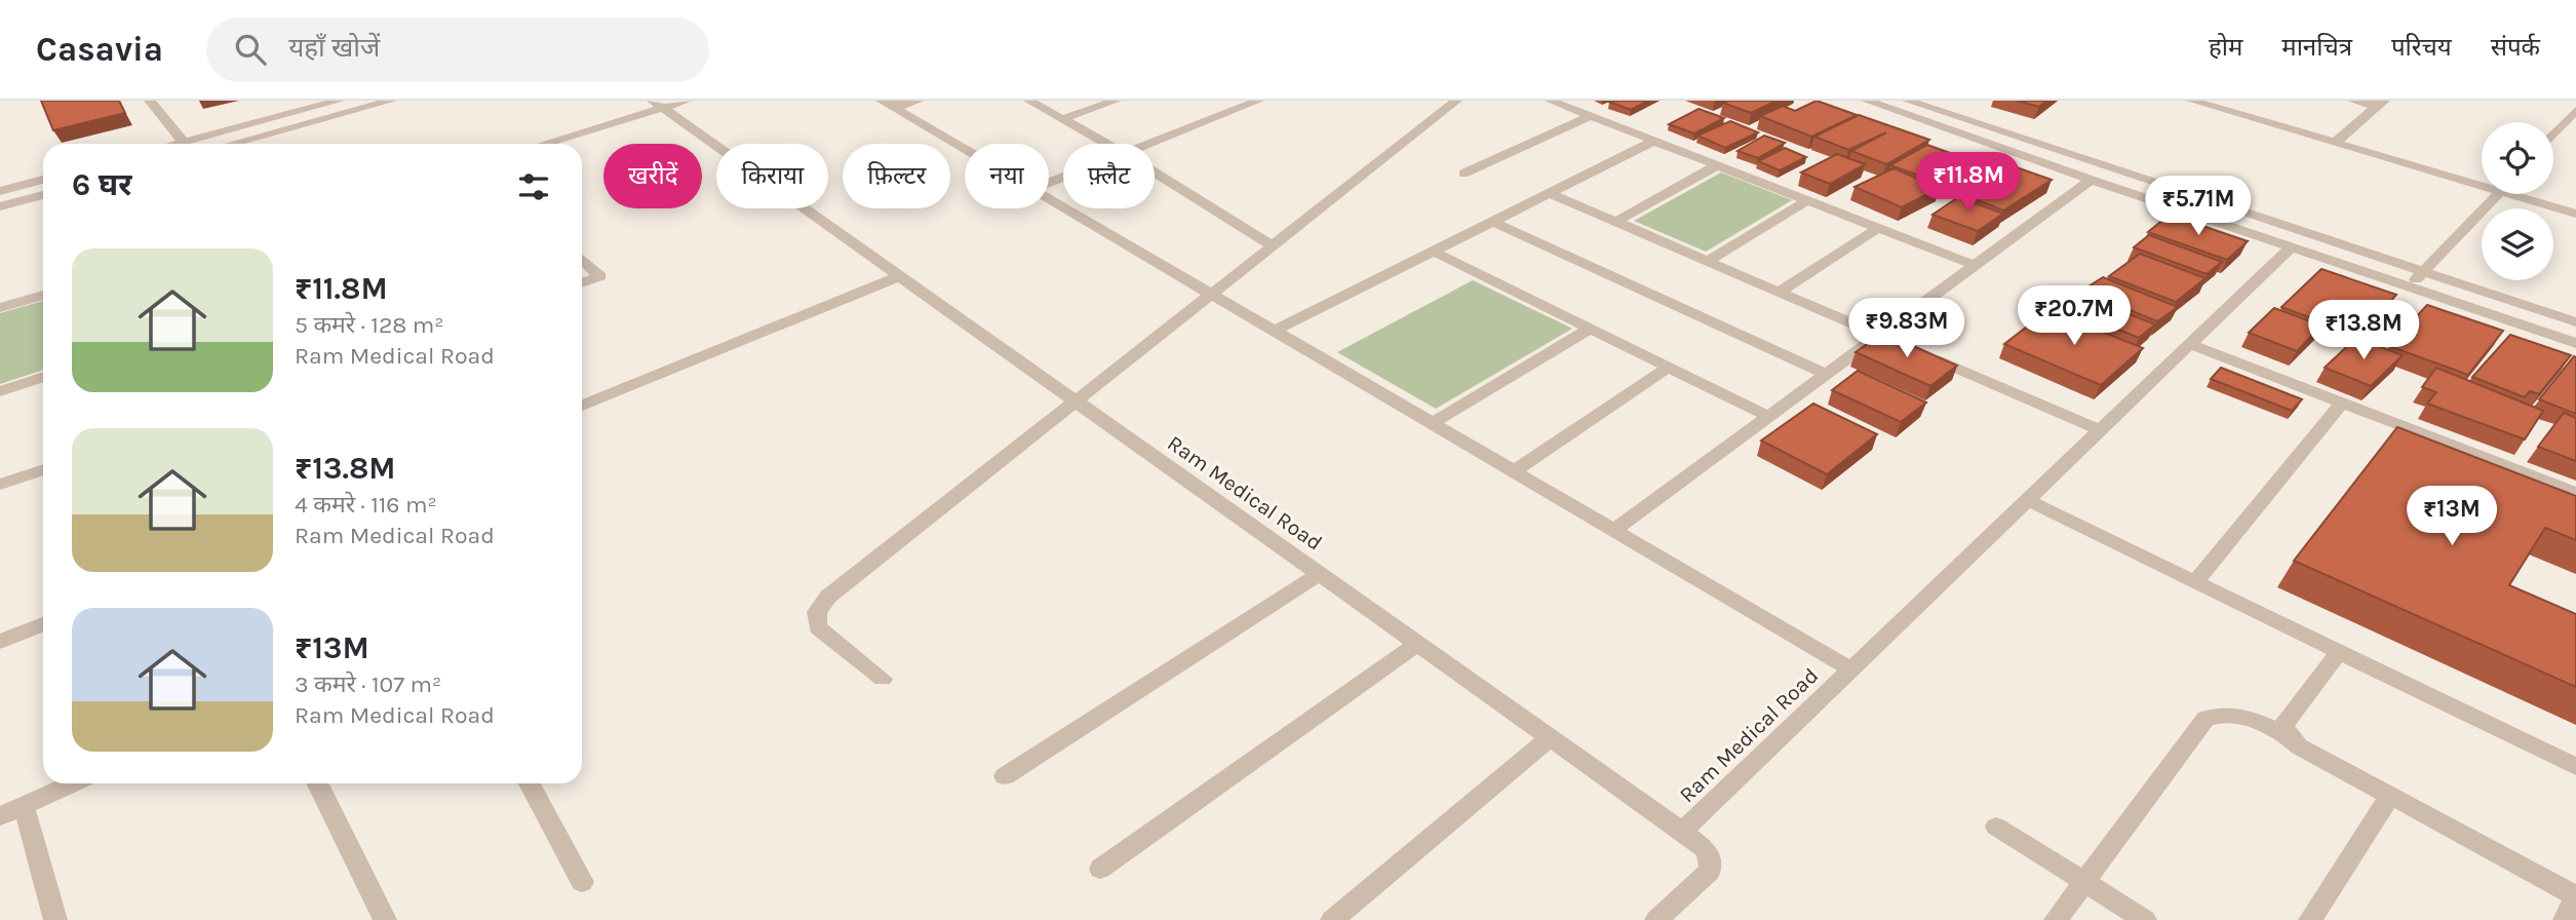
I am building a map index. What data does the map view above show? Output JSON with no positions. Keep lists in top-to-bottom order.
{
  "streets": {
    "street": ["Ram Medical Road"]
  },
  "page": {
    "header": "Casavia",
    "search": "यहाँ खोजें",
    "nav": [
      "होम",
      "मानचित्र",
      "परिचय",
      "संपर्क"
    ],
    "chip": [
      "खरीदें",
      "किराया",
      "फ़िल्टर",
      "नया",
      "फ़्लैट"
    ],
    "heading": "6 घर",
    "price": [
      "₹11.8M",
      "₹5.71M",
      "₹20.7M",
      "₹9.83M",
      "₹13.8M",
      "₹13M"
    ],
    "list": [
      {
        "name": "₹11.8M",
        "note": "5 कमरे · 128 m² · Ram Medical Road"
      },
      {
        "name": "₹13.8M",
        "note": "4 कमरे · 116 m² · Ram Medical Road"
      },
      {
        "name": "₹13M",
        "note": "3 कमरे · 107 m² · Ram Medical Road"
      }
    ]
  }
}
